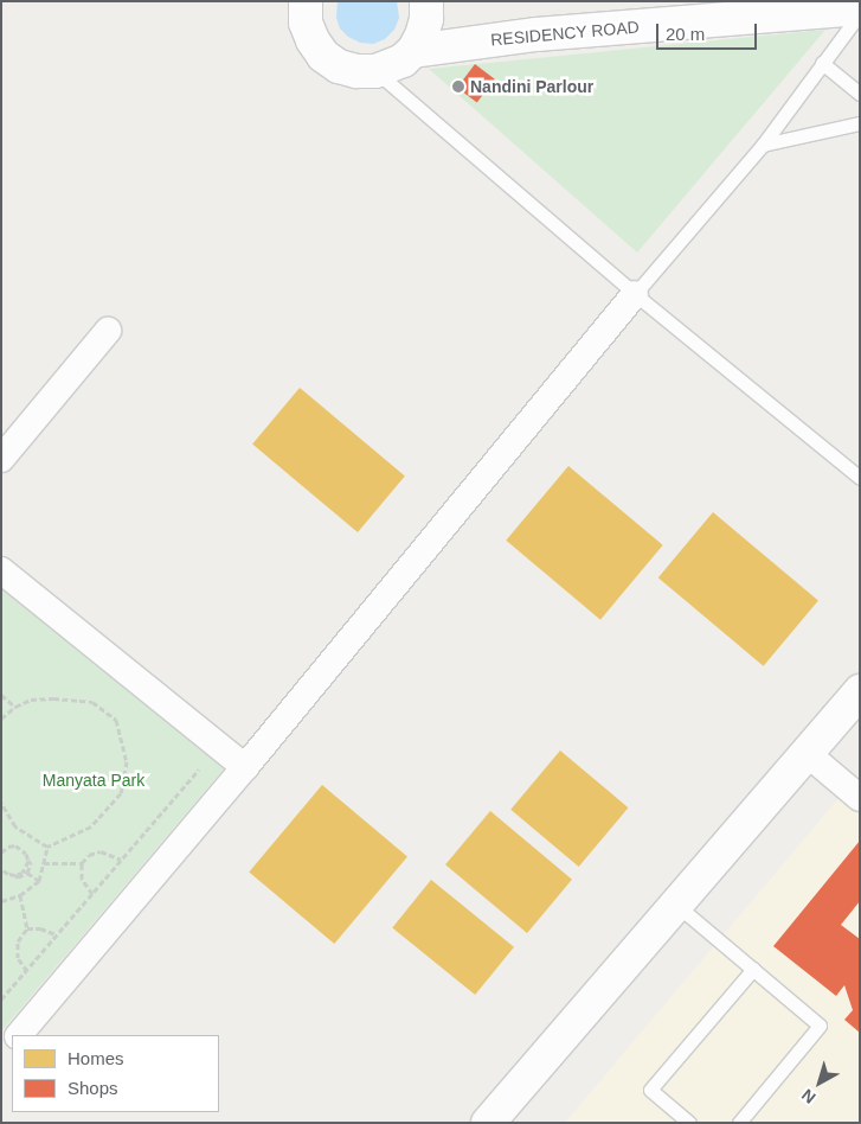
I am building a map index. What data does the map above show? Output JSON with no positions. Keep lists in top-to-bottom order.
{
  "streets": {
    "street": ["RESIDENCY ROAD"]
  },
  "parks": ["Manyata Park"],
  "places": ["Nandini Parlour"],
  "legend": ["Homes", "Shops"],
  "scale_bar": "20 m",
  "north": "bottom left"
}
